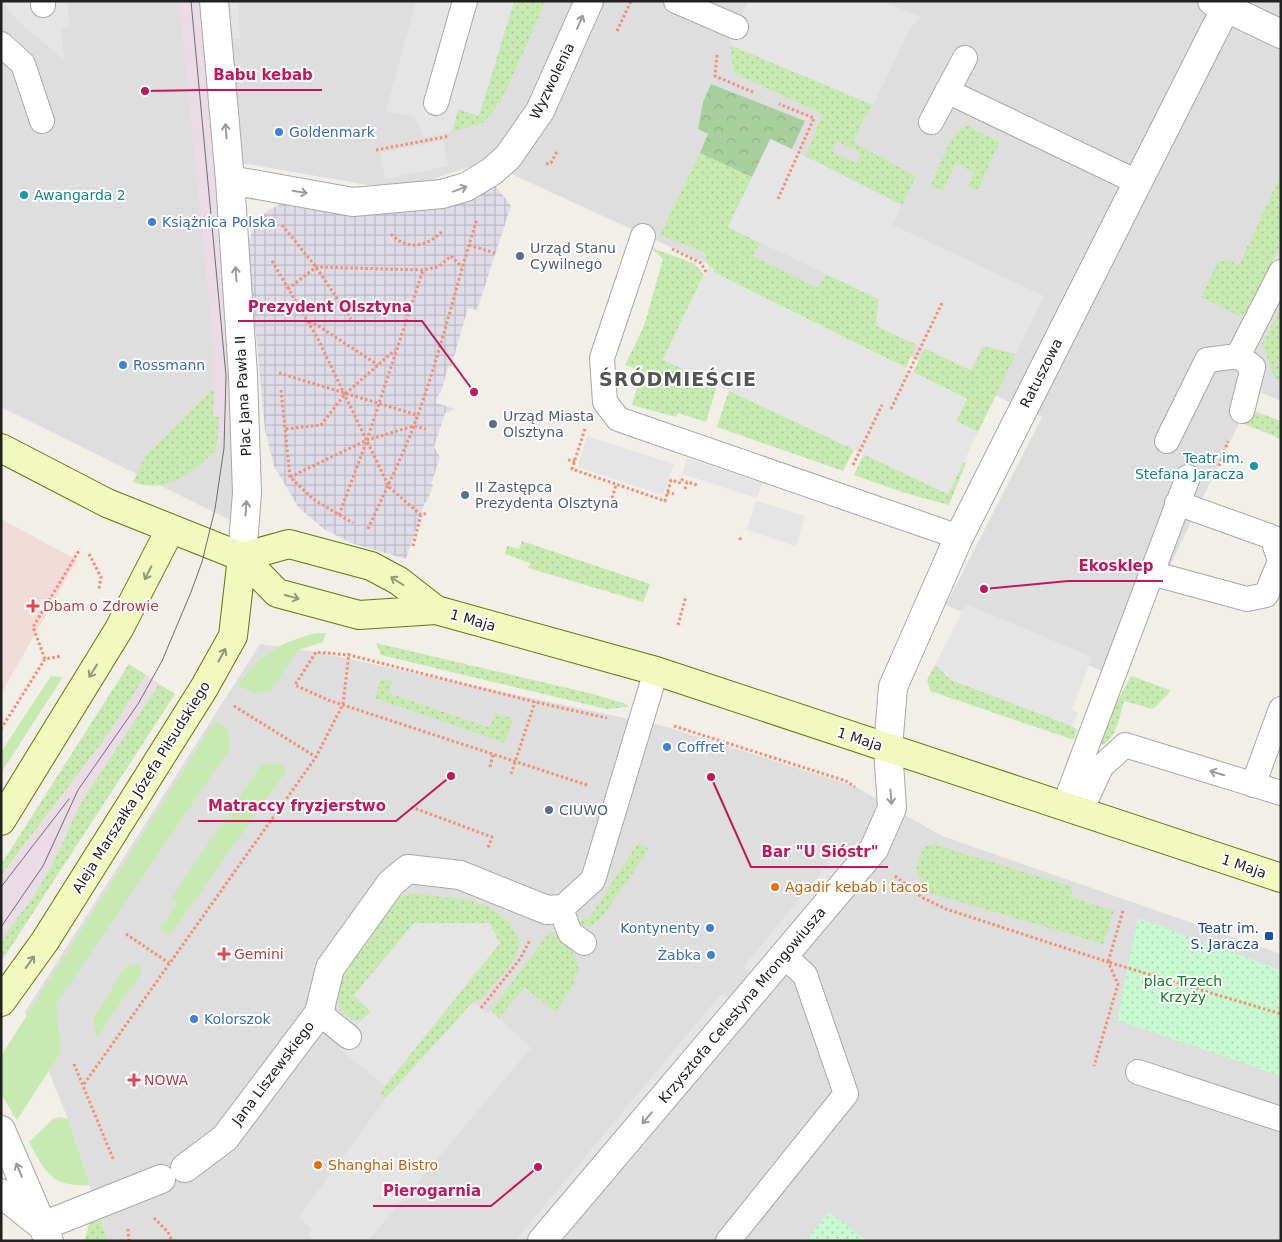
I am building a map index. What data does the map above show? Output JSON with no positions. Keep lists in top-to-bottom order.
{
  "streets": {
    "street": [
      "Wyzwolenia",
      "Ratuszowa",
      "Plac Jana Pawła II",
      "1 Maja",
      "Aleja Marszałka Józefa Piłsudskiego",
      "Krzysztofa Celestyna Mrongowiusza",
      "Jana Liszewskiego"
    ]
  },
  "crossings": [
    ["Wyzwolenia", "Plac Jana Pawła II"],
    ["Ratuszowa", "1 Maja"],
    ["Ratuszowa", "Krzysztofa Celestyna Mrongowiusza"],
    ["Plac Jana Pawła II", "1 Maja"],
    ["Plac Jana Pawła II", "Aleja Marszałka Józefa Piłsudskiego"],
    ["1 Maja", "Aleja Marszałka Józefa Piłsudskiego"],
    ["1 Maja", "Krzysztofa Celestyna Mrongowiusza"]
  ],
  "one_way": ["Wyzwolenia", "Plac Jana Pawła II", "Krzysztofa Celestyna Mrongowiusza"],
  "districts": ["ŚRÓDMIEŚCIE"],
  "parks": ["plac Trzech Krzyży"],
  "places": {
    "other": [
      "Babu kebab",
      "Goldenmark",
      "Awangarda 2",
      "Książnica Polska",
      "Urząd Stanu Cywilnego",
      "Rossmann",
      "Prezydent Olsztyna",
      "Urząd Miasta Olsztyna",
      "Teatr im. Stefana Jaracza",
      "II Zastępca Prezydenta Olsztyna",
      "Ekosklep",
      "Coffret",
      "Matraccy fryzjerstwo",
      "Bar \"U Sióstr\"",
      "CIUWO",
      "Agadir kebab i tacos",
      "Kontynenty",
      "Żabka",
      "Kolorszok",
      "Shanghai Bistro",
      "Pierogarnia"
    ],
    "health": ["Dbam o Zdrowie", "Gemini", "NOWA"],
    "transit": ["Teatr im. S. Jaracza"]
  }
}
